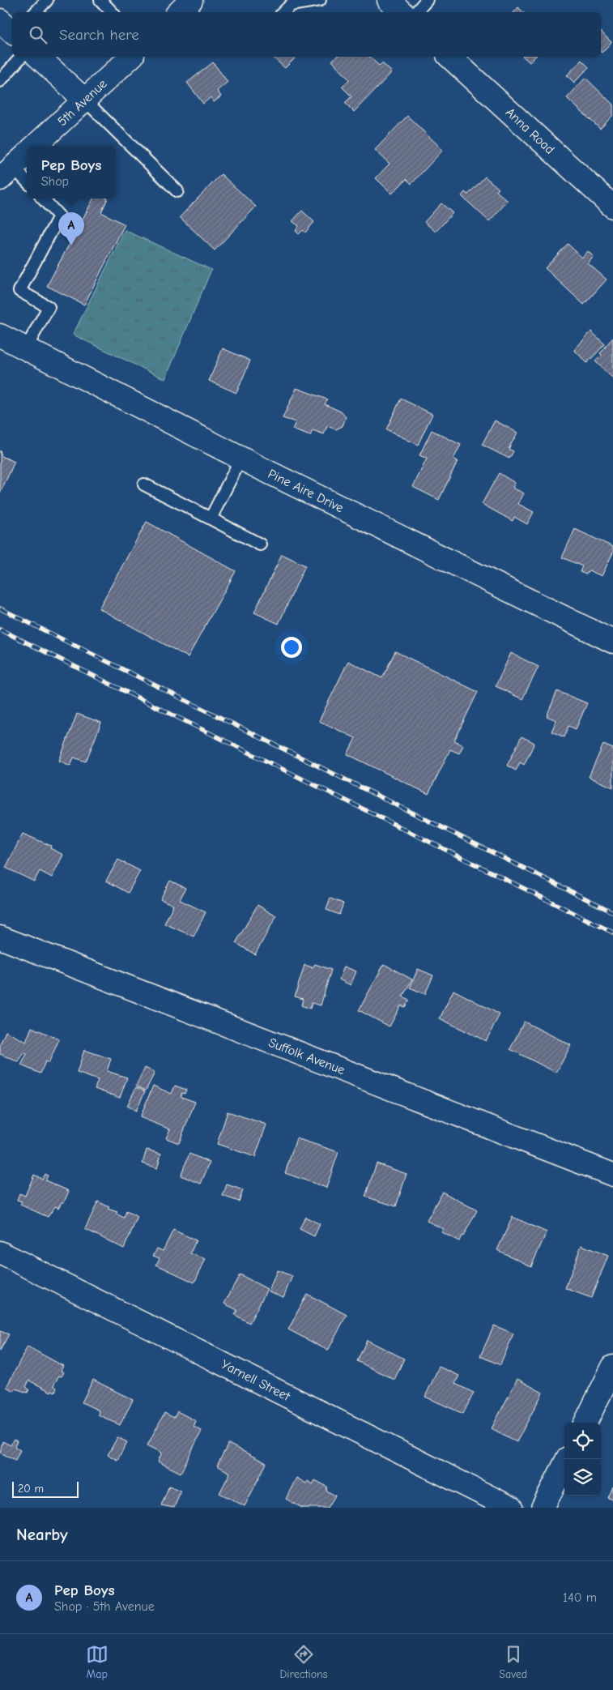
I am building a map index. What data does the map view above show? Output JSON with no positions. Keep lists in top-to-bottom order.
{
  "streets": {
    "street": [
      "5th Avenue",
      "Anna Road",
      "Pine Aire Drive",
      "Suffolk Avenue",
      "Yarnell Street"
    ]
  },
  "scale_bar": "20 m",
  "page": {
    "search": "Search here",
    "popup": ["Pep Boys", "Shop"],
    "pins": "A",
    "scale": "20 m",
    "heading": "Nearby",
    "list": [
      {
        "mark": "A",
        "name": "Pep Boys",
        "note": "Shop · 5th Avenue",
        "value": "140 m"
      }
    ],
    "nav": ["Map", "Directions", "Saved"]
  }
}
